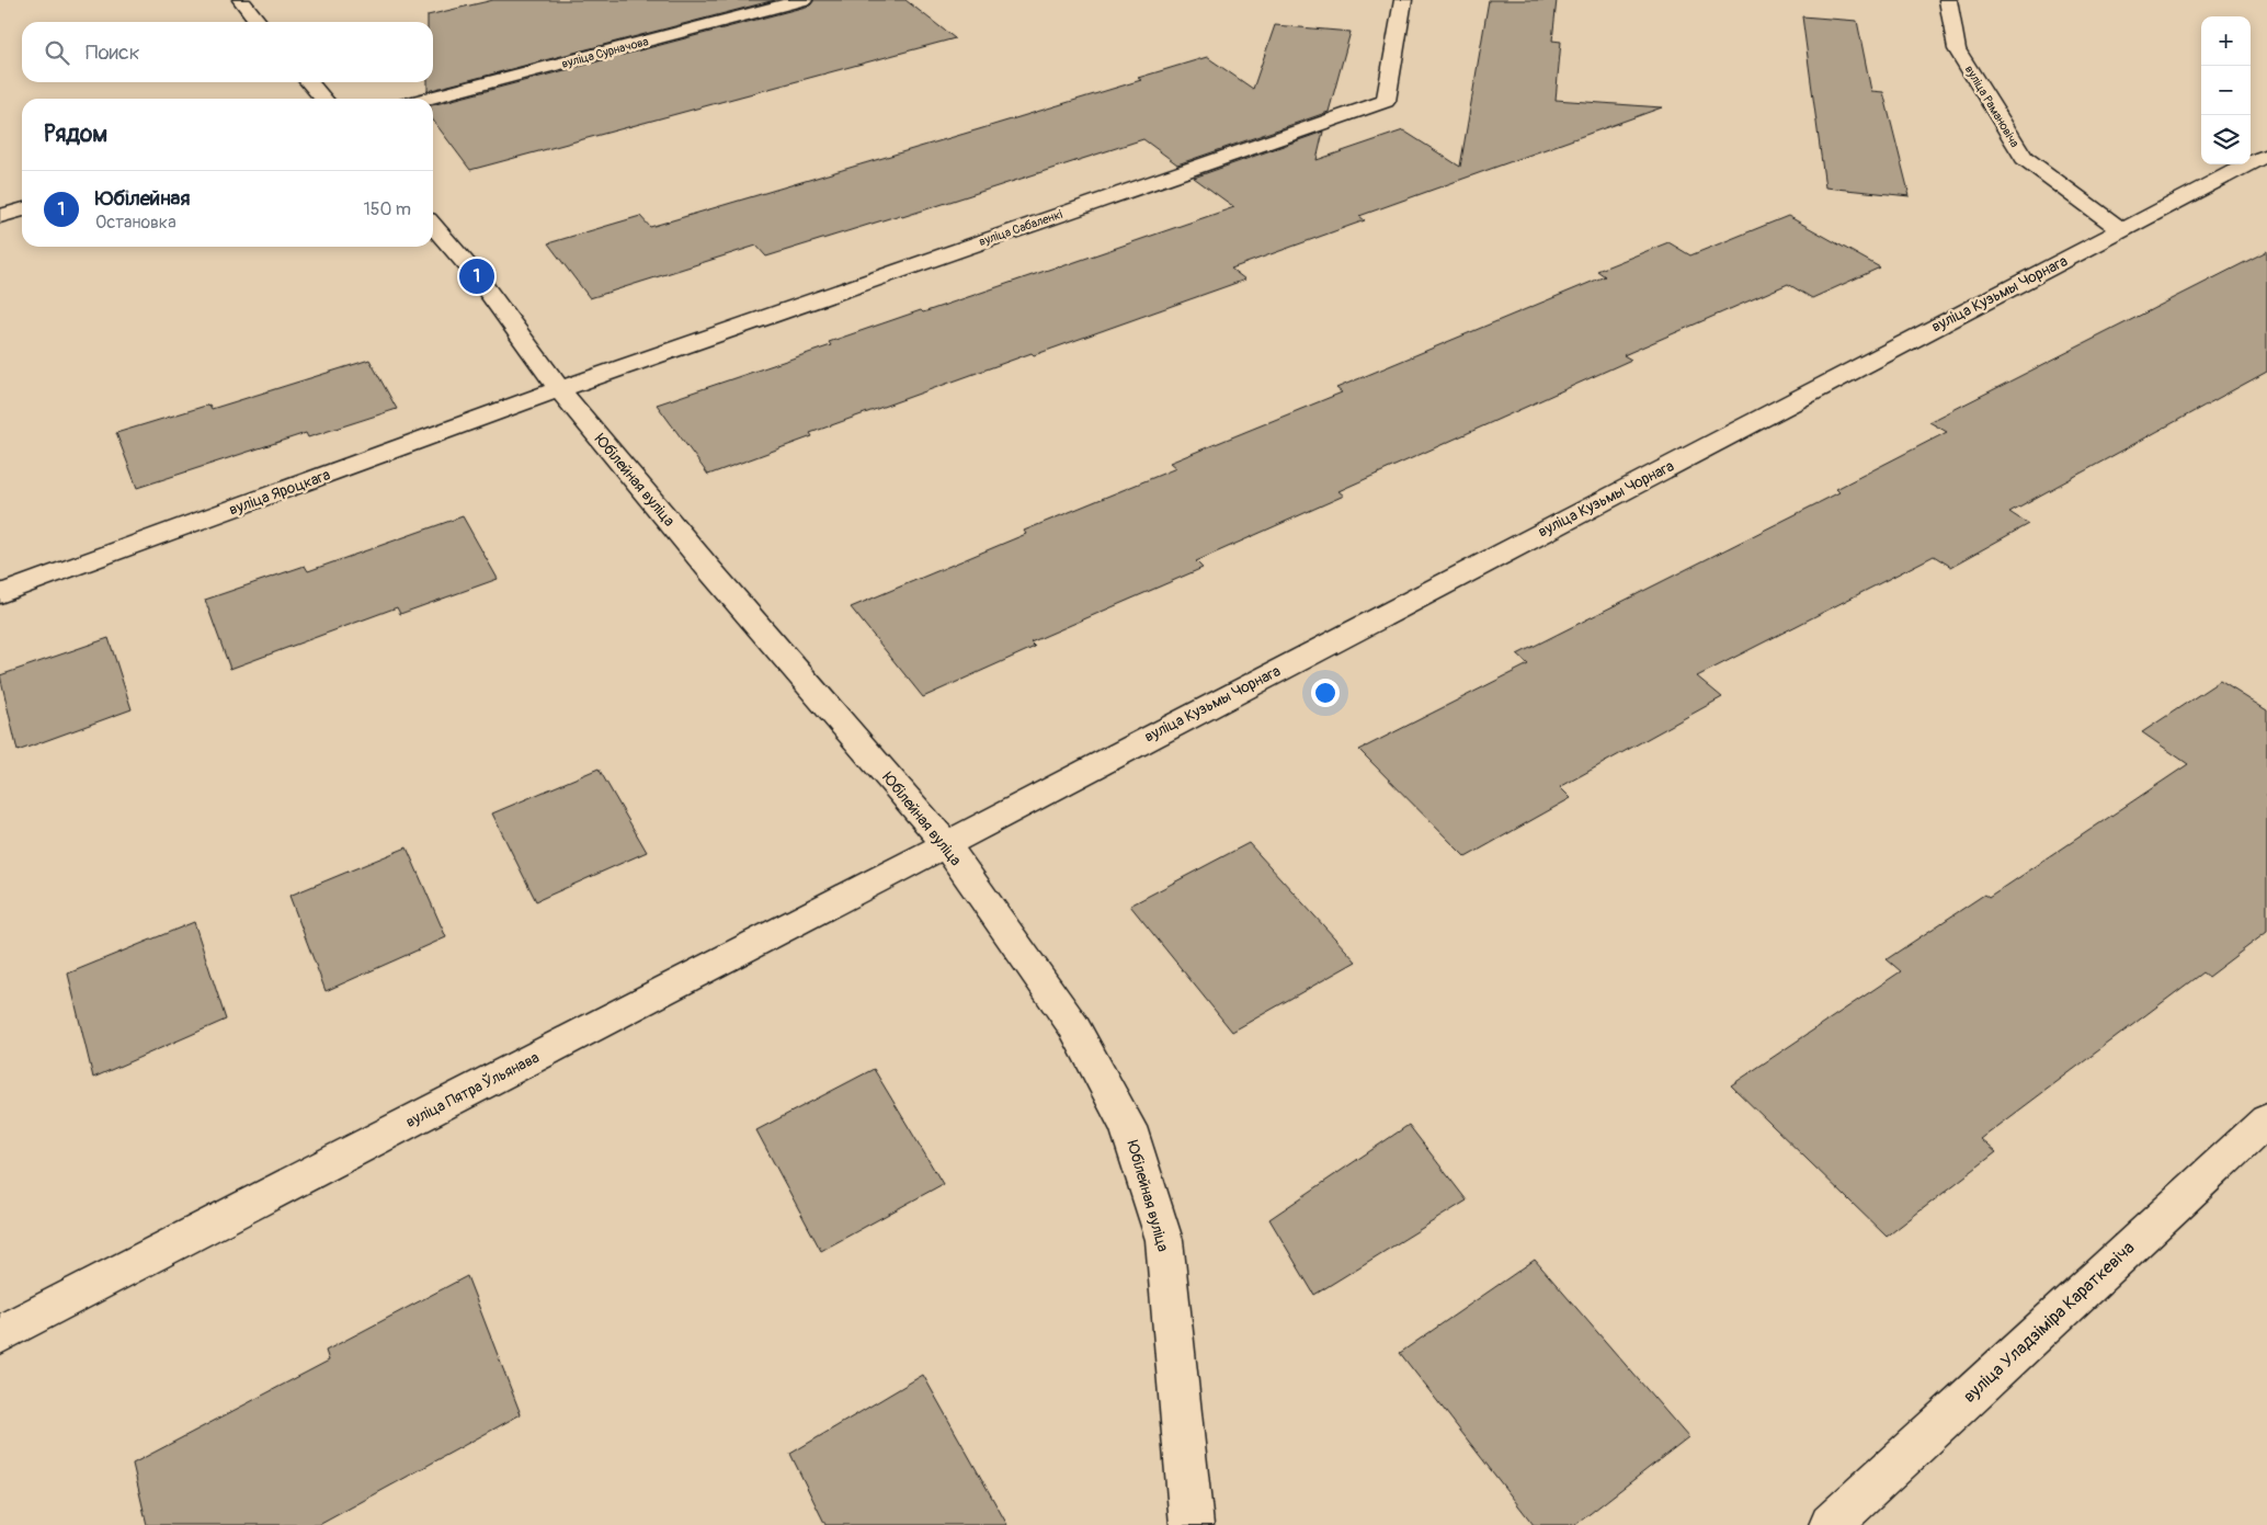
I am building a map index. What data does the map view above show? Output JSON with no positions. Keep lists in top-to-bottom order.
{
  "streets": {
    "street": [
      "вуліца Сурначова",
      "вуліца Рамановіча",
      "вуліца Сабаленкі",
      "вуліца Кузьмы Чорнага",
      "Юбілейная вуліца",
      "вуліца Яроцкага",
      "вуліца Пятра Ўльянава",
      "вуліца Уладзіміра Караткевіча"
    ]
  },
  "crossings": [
    ["вуліца Рамановіча", "вуліца Кузьмы Чорнага"],
    ["вуліца Сабаленкі", "Юбілейная вуліца"],
    ["вуліца Сабаленкі", "вуліца Яроцкага"],
    ["вуліца Кузьмы Чорнага", "Юбілейная вуліца"],
    ["вуліца Кузьмы Чорнага", "вуліца Пятра Ўльянава"],
    ["Юбілейная вуліца", "вуліца Яроцкага"],
    ["Юбілейная вуліца", "вуліца Пятра Ўльянава"]
  ],
  "page": {
    "map_buttons": ["+", "−"],
    "search": "Поиск",
    "heading": "Рядом",
    "list": [
      {
        "mark": "1",
        "name": "Юбілейная",
        "note": "Остановка",
        "value": "150 m"
      }
    ],
    "pins": "1"
  }
}
